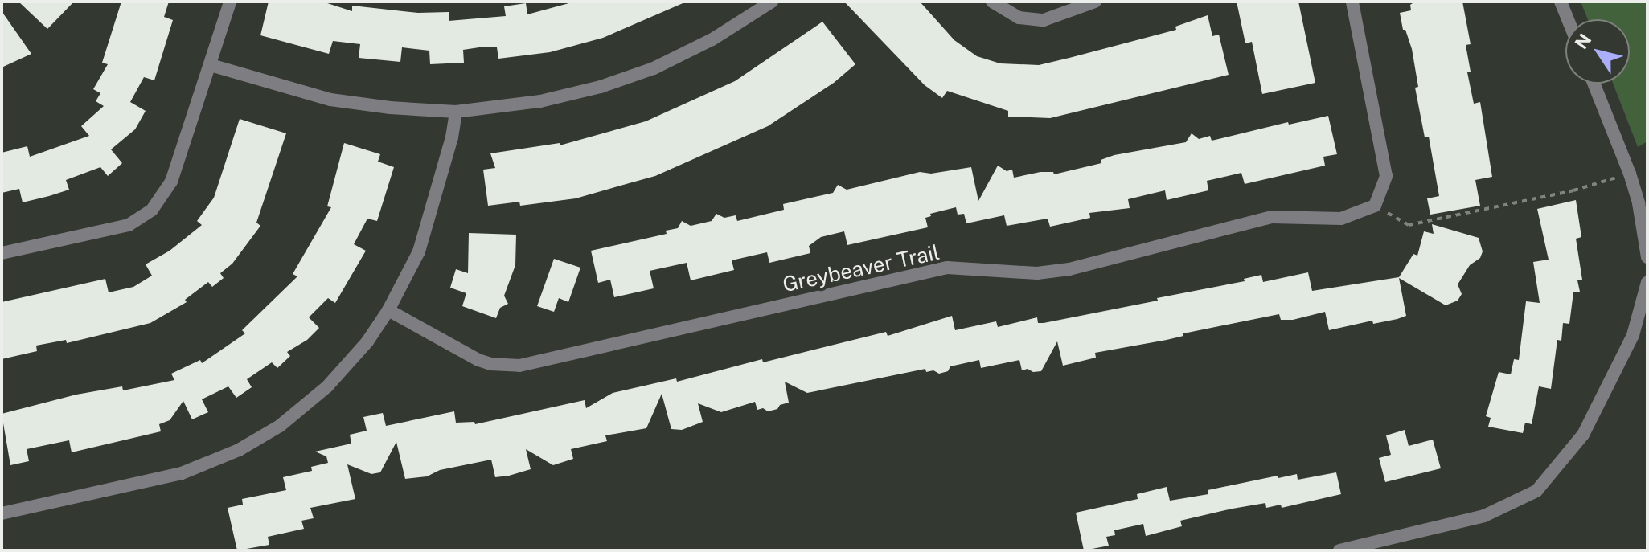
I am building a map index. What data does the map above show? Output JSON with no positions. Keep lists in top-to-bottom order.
{
  "streets": {
    "street": ["Greybeaver Trail"]
  },
  "north": "top left"
}
